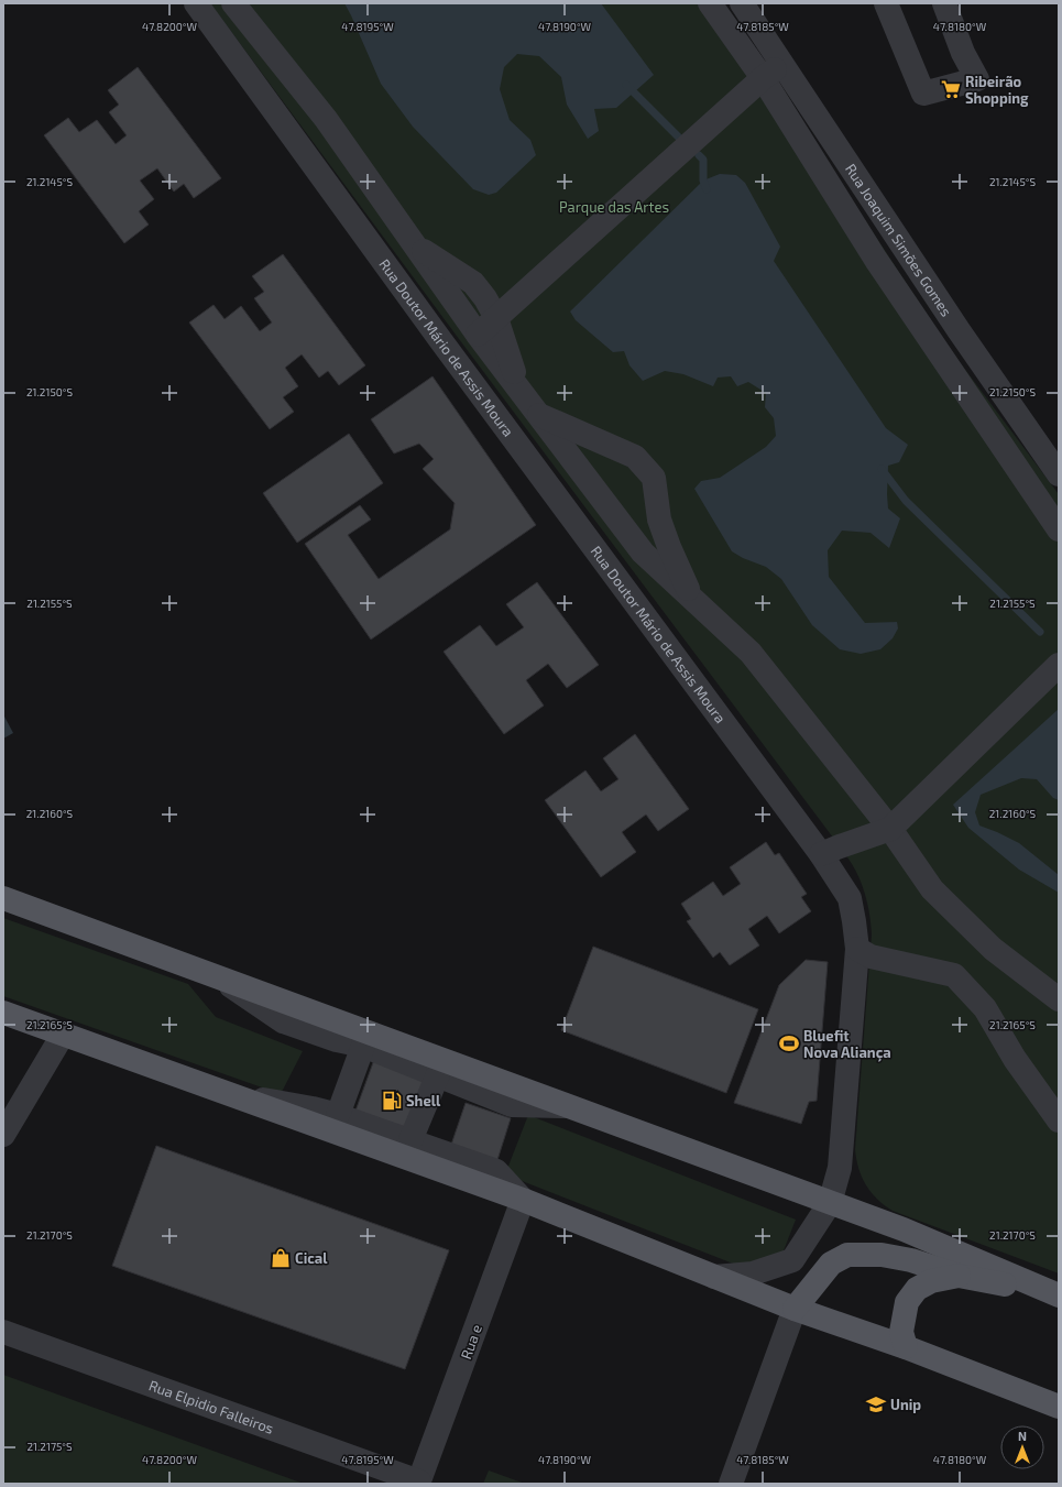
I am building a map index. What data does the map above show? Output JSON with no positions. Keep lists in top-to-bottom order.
{
  "streets": {
    "street": [
      "Rua Joaquim Simões Gomes",
      "Rua Doutor Mário de Assis Moura",
      "Rua e",
      "Rua Elpidio Falleiros"
    ]
  },
  "crossings": [
    ["Rua e", "Rua Elpidio Falleiros"]
  ],
  "parks": ["Parque das Artes"],
  "places": {
    "supermarket": ["Ribeirão Shopping"],
    "sports": ["Bluefit Nova Aliança"],
    "fuel station": ["Shell"],
    "shop": ["Cical"],
    "school or university": ["Unip"]
  },
  "north": "top",
  "coordinates": [
    "47.8200°W",
    "47.8195°W",
    "47.8190°W",
    "47.8185°W",
    "47.8180°W",
    "21.2145°S",
    "21.2150°S",
    "21.2155°S",
    "21.2160°S",
    "21.2165°S",
    "21.2170°S",
    "21.2175°S"
  ]
}
